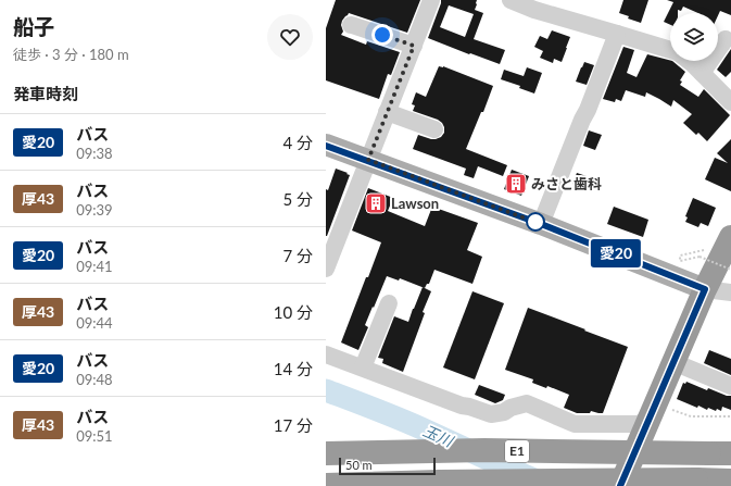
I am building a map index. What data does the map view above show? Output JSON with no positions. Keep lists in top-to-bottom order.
{
  "streets": {
    "highway": ["E1"]
  },
  "water": ["玉川"],
  "places": {
    "building": ["みさと歯科", "Lawson"]
  },
  "lines": ["bus line 愛20"],
  "scale_bar": "50 m",
  "page": {
    "heading": [
      ["船子", "徒歩 · 3 分 · 180 m"],
      "発車時刻"
    ],
    "on_map": "愛20",
    "list": [
      {
        "mark": "愛20",
        "name": "バス",
        "note": "09:38",
        "value": "4 分"
      },
      {
        "mark": "厚43",
        "name": "バス",
        "note": "09:39",
        "value": "5 分"
      },
      {
        "mark": "愛20",
        "name": "バス",
        "note": "09:41",
        "value": "7 分"
      },
      {
        "mark": "厚43",
        "name": "バス",
        "note": "09:44",
        "value": "10 分"
      },
      {
        "mark": "愛20",
        "name": "バス",
        "note": "09:48",
        "value": "14 分"
      },
      {
        "mark": "厚43",
        "name": "バス",
        "note": "09:51",
        "value": "17 分"
      }
    ],
    "scale": "50 m"
  }
}
